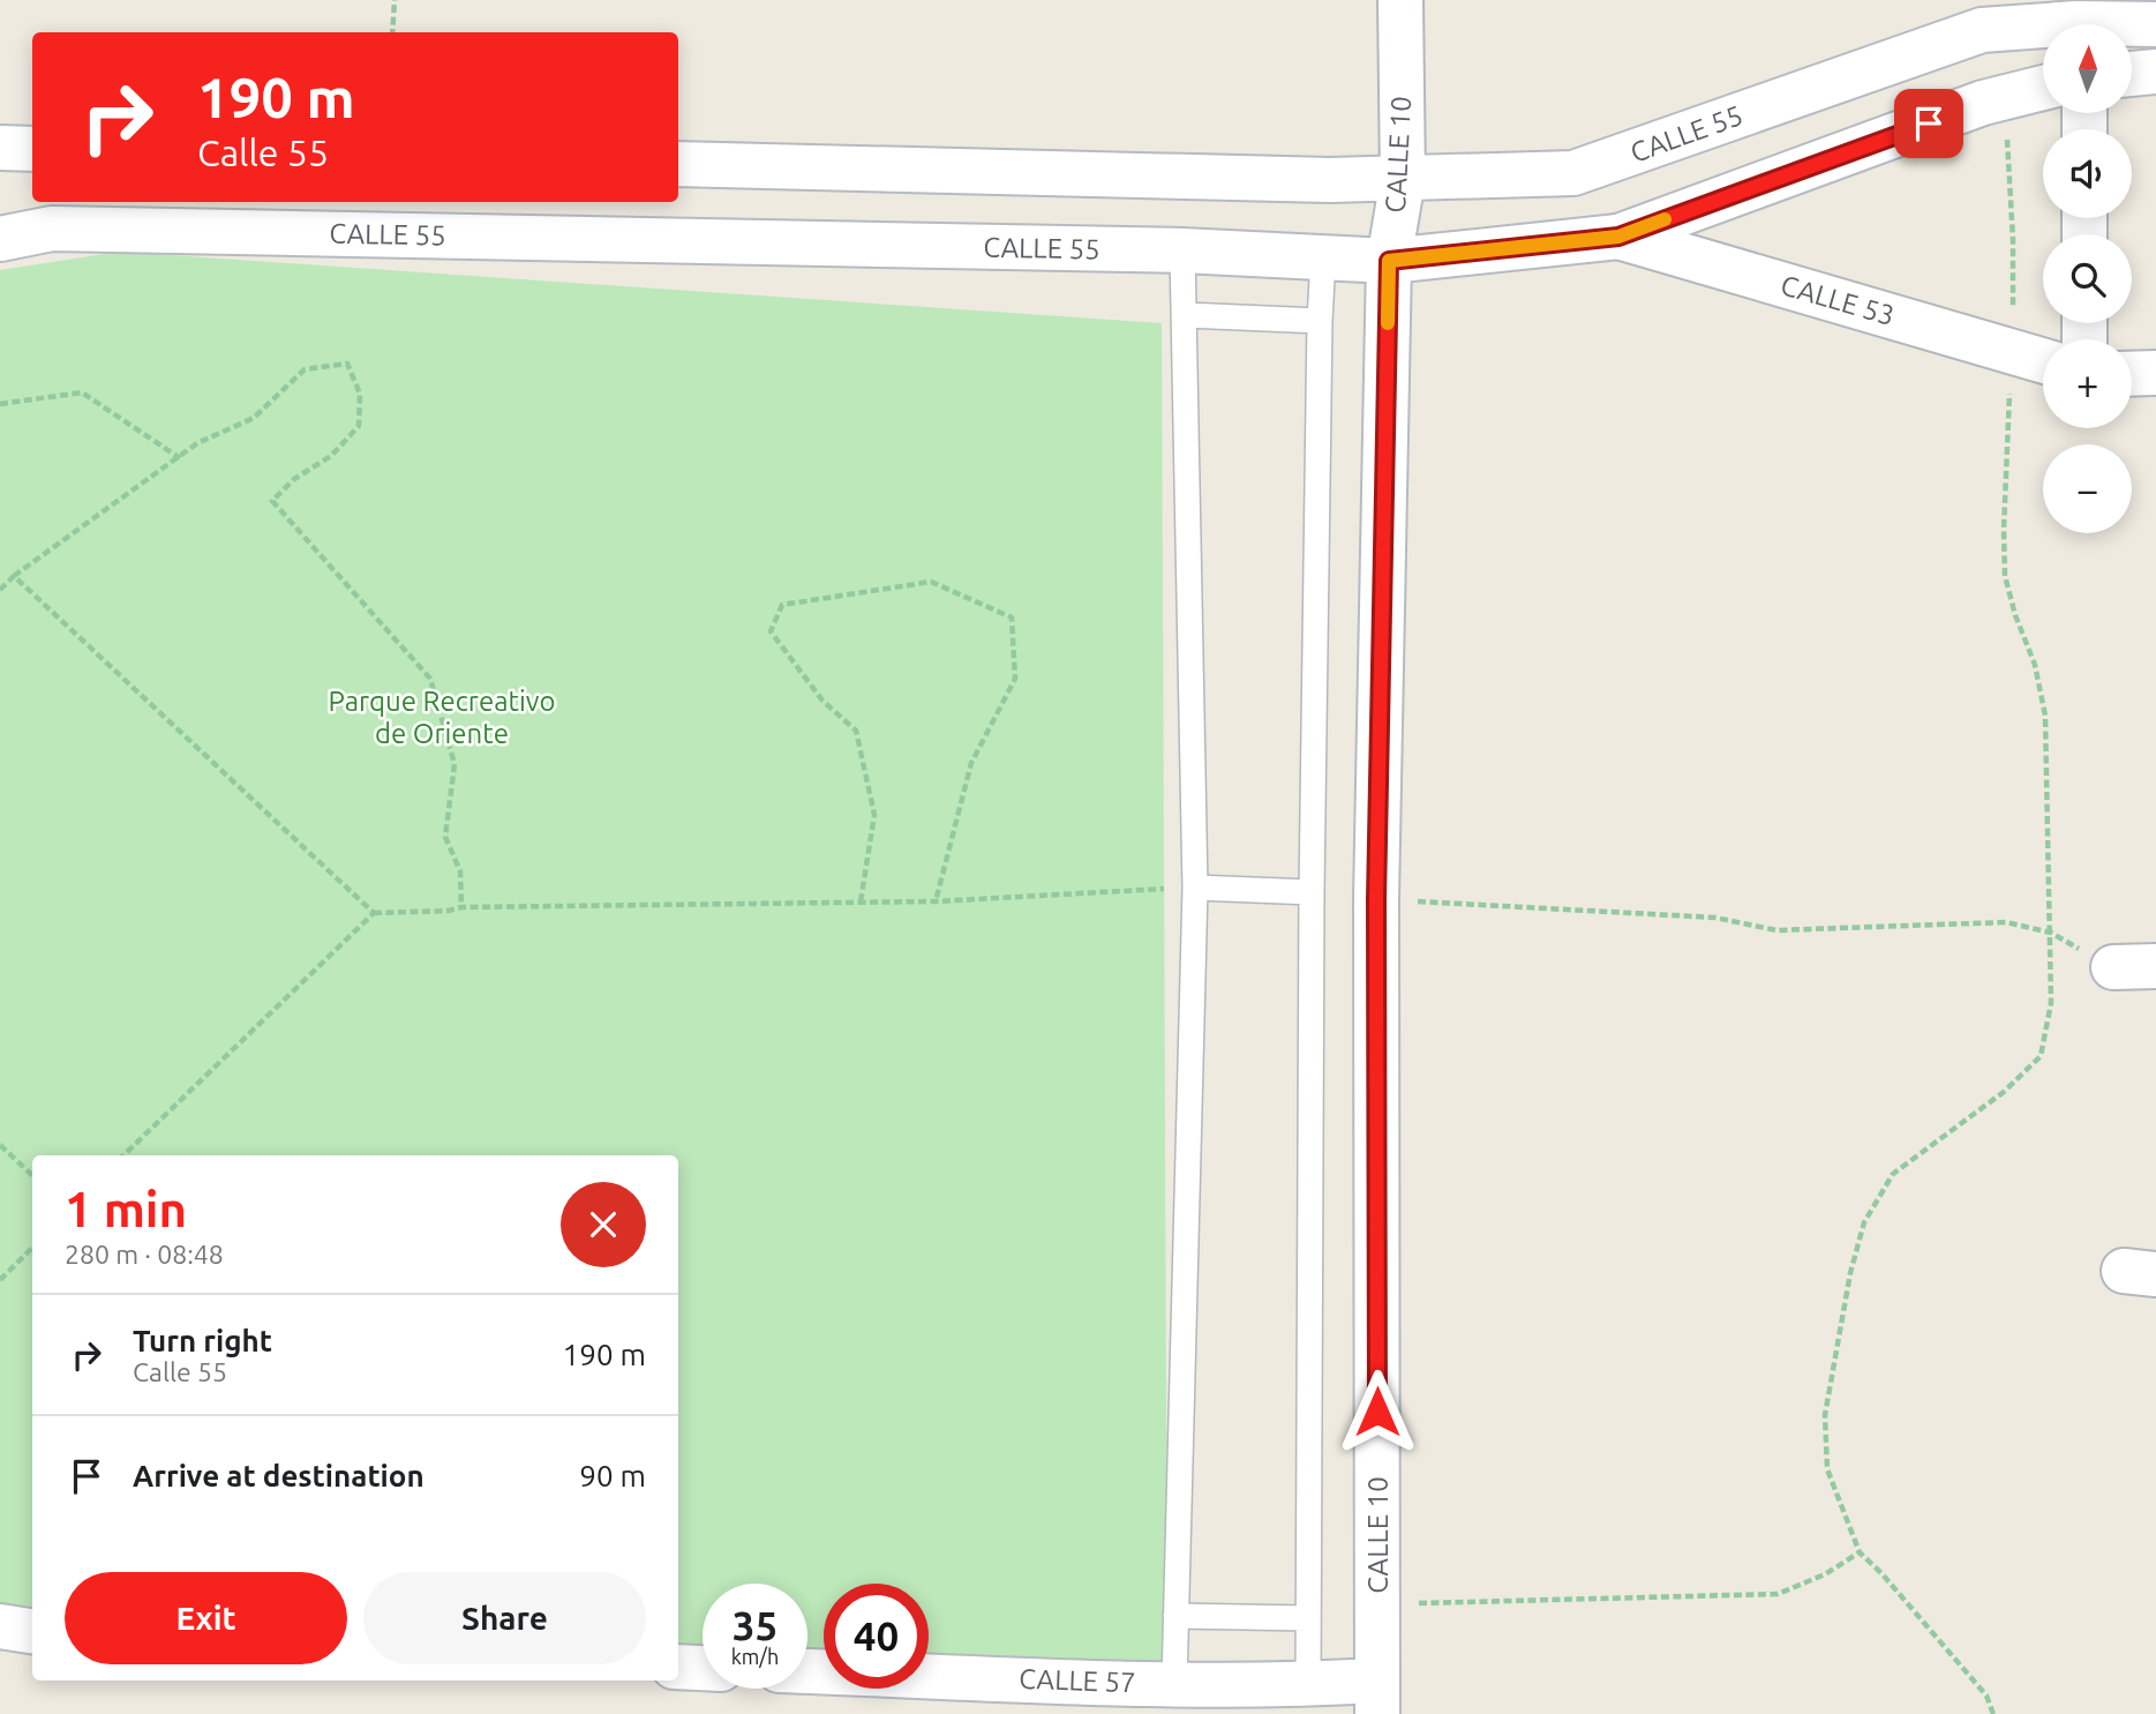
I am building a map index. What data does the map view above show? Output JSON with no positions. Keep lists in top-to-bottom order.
{
  "streets": {
    "street": [
      "CALLE 55",
      "CALLE 10",
      "CALLE 53",
      "CALLE 57"
    ]
  },
  "crossings": [
    ["CALLE 55", "CALLE 10"],
    ["CALLE 55", "CALLE 53"],
    ["CALLE 10", "CALLE 57"]
  ],
  "parks": ["Parque Recreativo de Oriente"],
  "north": "top",
  "page": {
    "map_buttons": ["+", "−"],
    "turn": ["190 m", "Calle 55"],
    "heading": ["1 min", "280 m · 08:48"],
    "list": [
      {
        "name": "Turn right",
        "note": "Calle 55",
        "value": "190 m"
      },
      {
        "name": "Arrive at destination",
        "value": "90 m"
      }
    ],
    "buttons": ["Exit", "Share"],
    "speed": "35 km/h",
    "limit": "40"
  }
}
